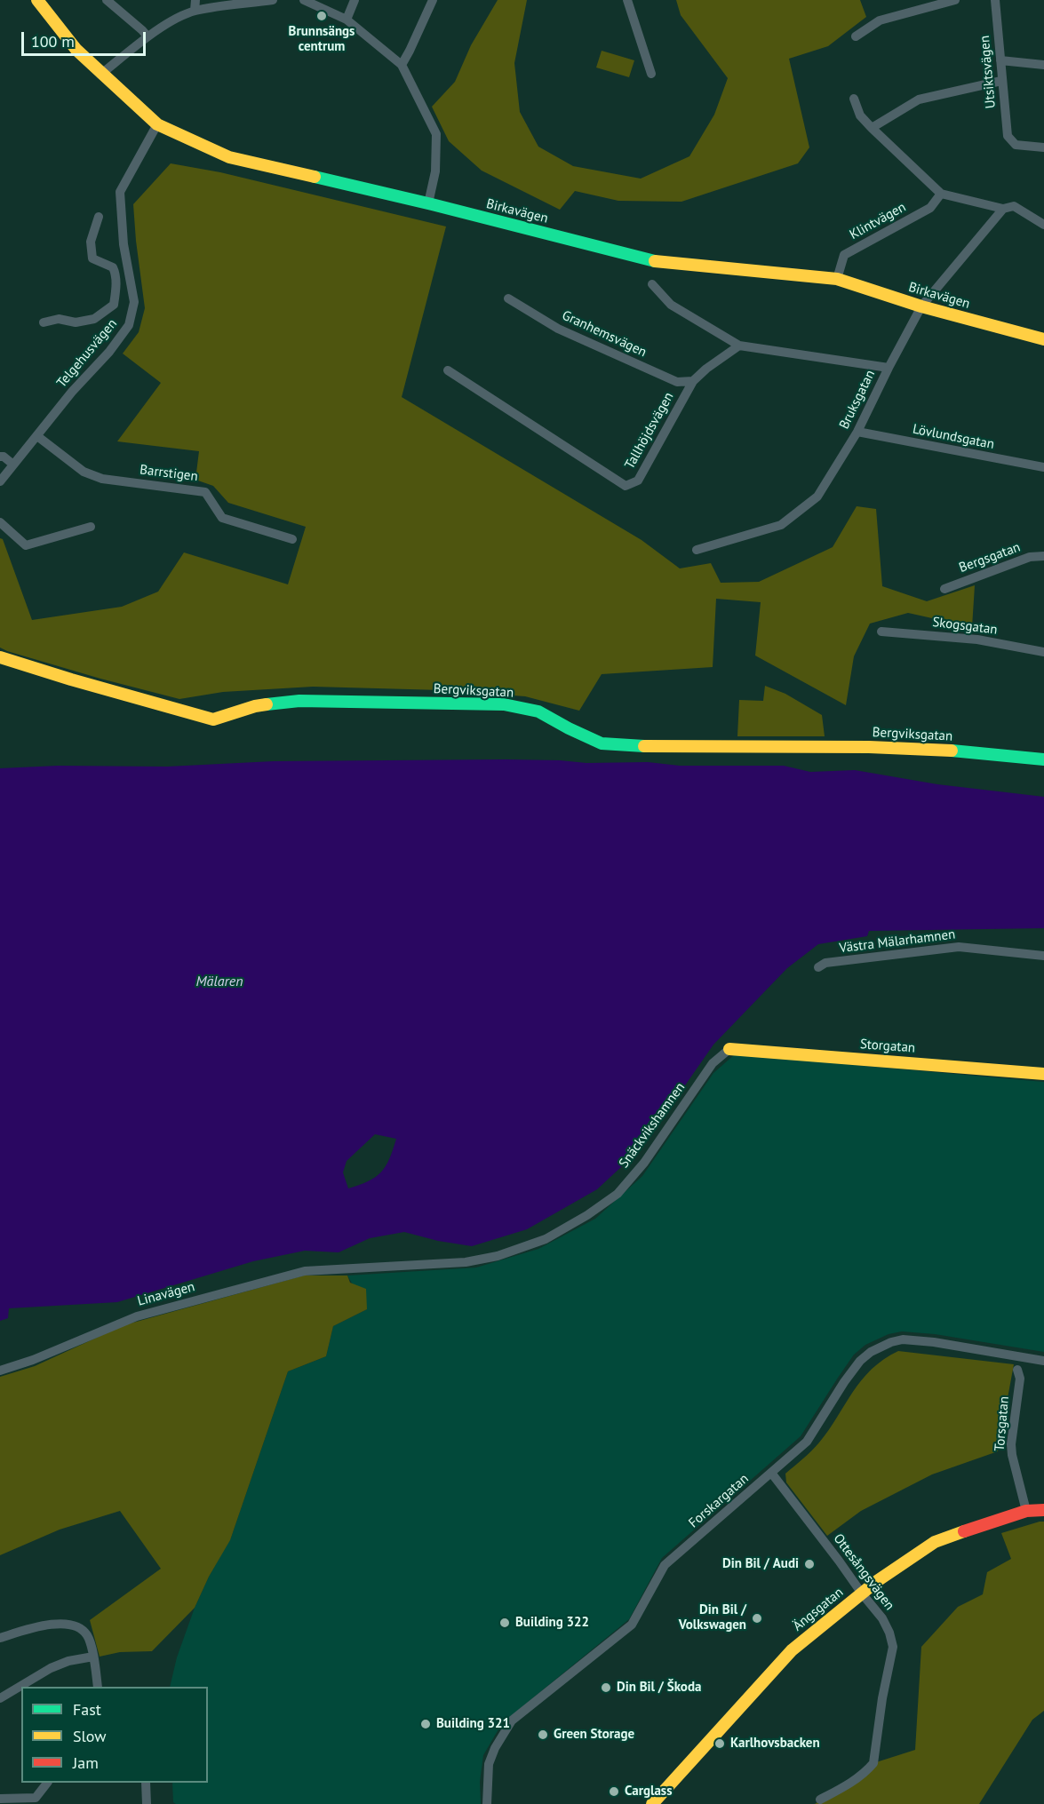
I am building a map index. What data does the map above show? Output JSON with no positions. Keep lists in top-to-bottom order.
{
  "streets": {
    "street": [
      "Utsiktsvägen",
      "Birkavägen",
      "Klintvägen",
      "Granhemsvägen",
      "Telgehusvägen",
      "Bruksgatan",
      "Tallhöjdsvägen",
      "Lövlundsgatan",
      "Barrstigen",
      "Bergsgatan",
      "Skogsgatan",
      "Bergviksgatan",
      "Västra Mälarhamnen",
      "Storgatan",
      "Snäckvikshamnen",
      "Linavägen",
      "Torsgatan",
      "Forskargatan",
      "Ottesångsvägen",
      "Ängsgatan"
    ]
  },
  "crossings": [
    ["Birkavägen", "Klintvägen"],
    ["Birkavägen", "Telgehusvägen"],
    ["Birkavägen", "Bruksgatan"],
    ["Granhemsvägen", "Tallhöjdsvägen"],
    ["Telgehusvägen", "Barrstigen"],
    ["Bruksgatan", "Lövlundsgatan"],
    ["Storgatan", "Snäckvikshamnen"],
    ["Snäckvikshamnen", "Linavägen"],
    ["Torsgatan", "Ängsgatan"],
    ["Forskargatan", "Ottesångsvägen"],
    ["Ottesångsvägen", "Ängsgatan"]
  ],
  "water": ["Mälaren"],
  "places": [
    "Brunnsängs centrum",
    "Din Bil / Audi",
    "Din Bil / Volkswagen",
    "Building 322",
    "Din Bil / Škoda",
    "Building 321",
    "Green Storage",
    "Karlhovsbacken",
    "Carglass"
  ],
  "legend": ["Fast", "Slow", "Jam"],
  "scale_bar": "100 m"
}
